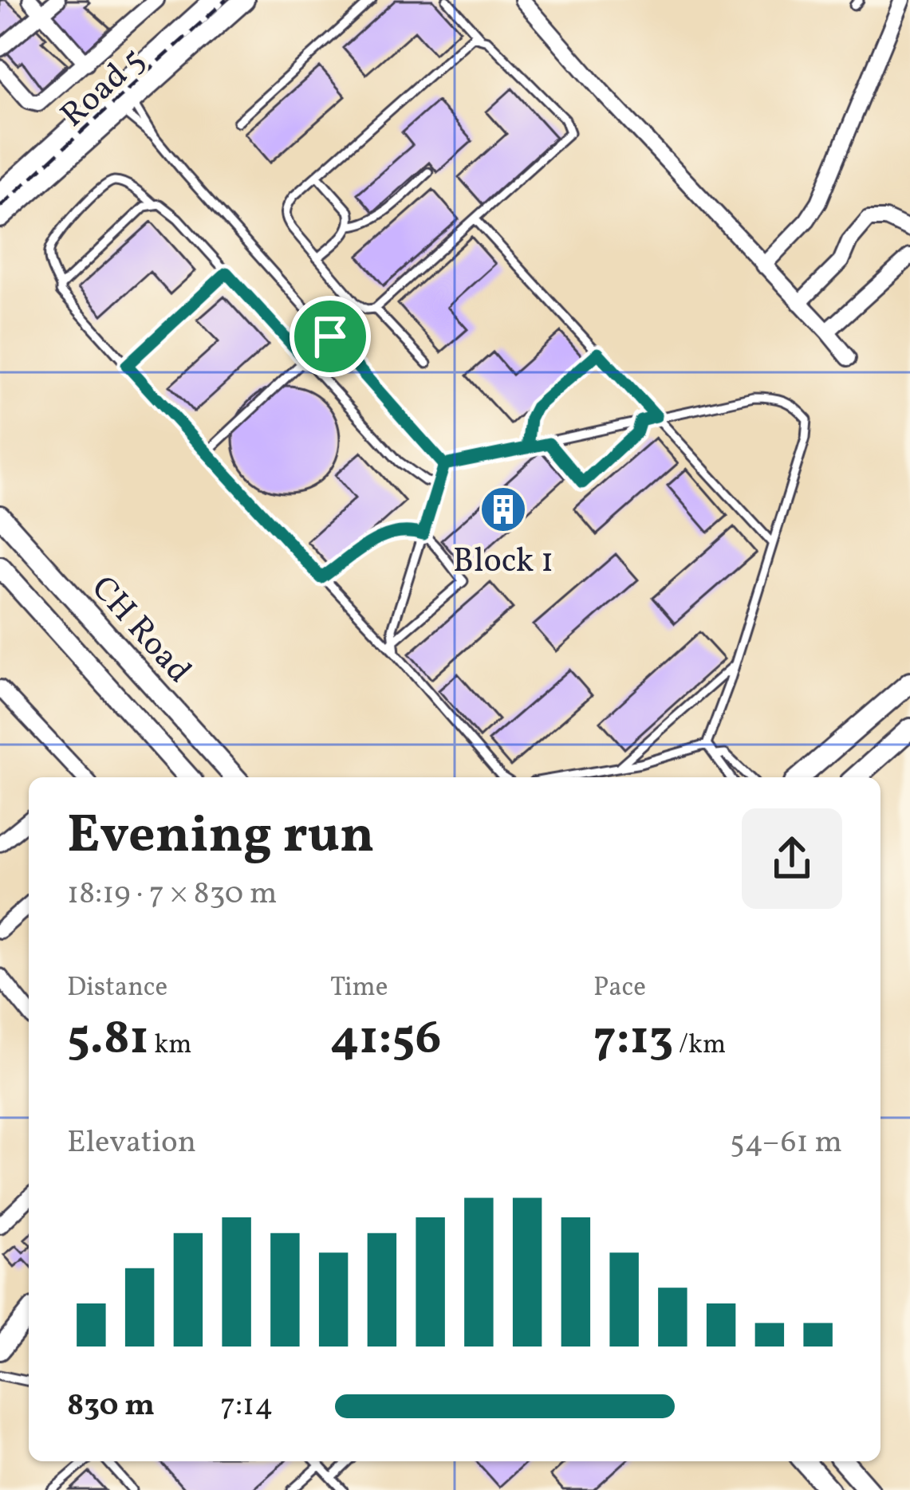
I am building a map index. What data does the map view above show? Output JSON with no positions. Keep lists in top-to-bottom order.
{
  "streets": {
    "street": ["Road 5", "CH Road"]
  },
  "places": {
    "building": ["Block 1"]
  },
  "page": {
    "heading": ["Evening run", "18:19 · 7 × 830 m"],
    "stats": [
      ["Distance", "5.81 km"],
      ["Time", "41:56"],
      ["Pace", "7:13 /km"]
    ],
    "chart": ["Elevation", "54–61 m"],
    "list": [
      {
        "name": "830 m",
        "note": "7:14"
      }
    ]
  }
}
